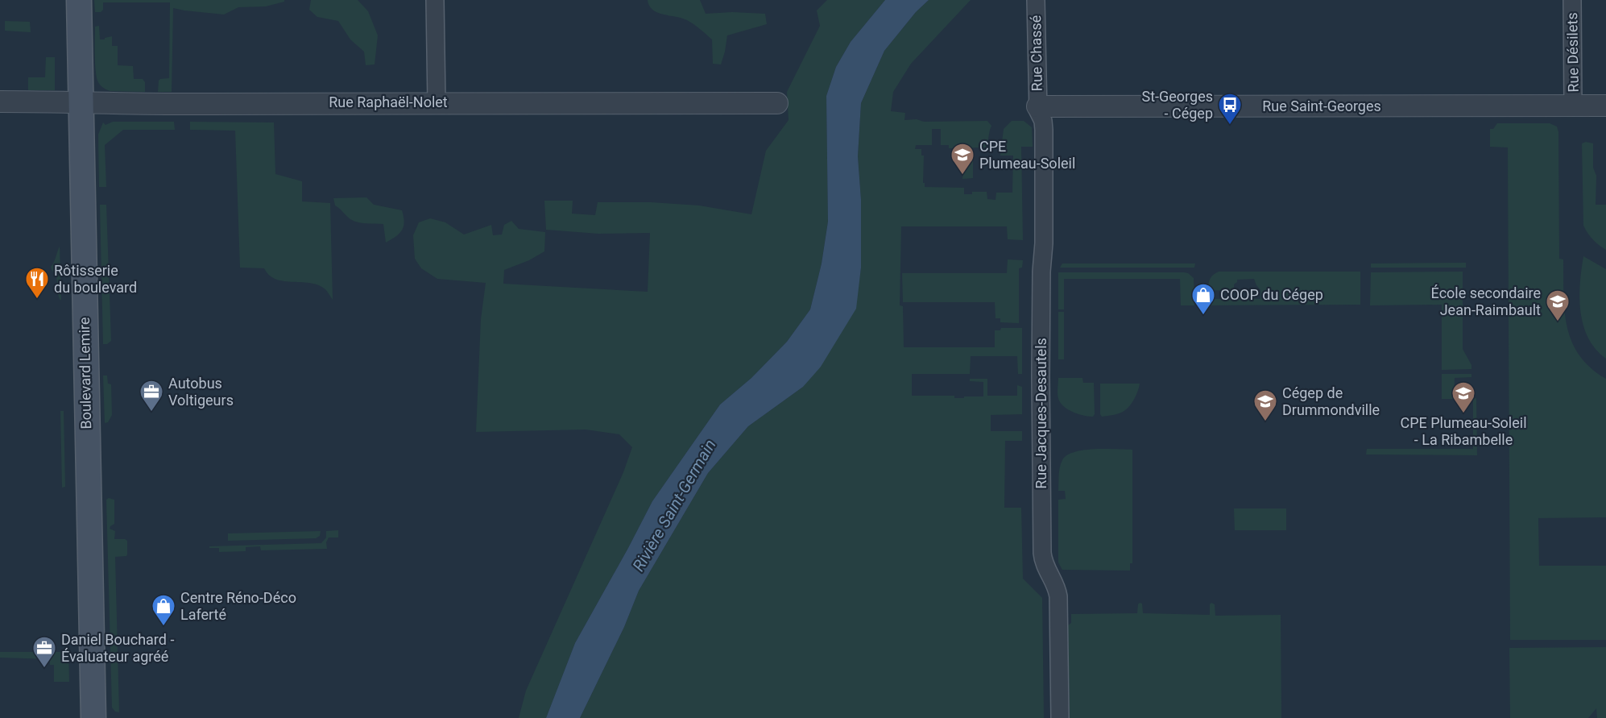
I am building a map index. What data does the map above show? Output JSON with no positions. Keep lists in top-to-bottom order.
{
  "streets": {
    "main road": ["Boulevard Lemire"],
    "street": [
      "Rue Désilets",
      "Rue Chassé",
      "Rue Raphaël-Nolet",
      "Rue Saint-Georges",
      "Rue Jacques-Desautels"
    ]
  },
  "crossings": [
    ["Rue Désilets", "Rue Saint-Georges"],
    ["Rue Chassé", "Rue Saint-Georges"],
    ["Rue Chassé", "Rue Jacques-Desautels"],
    ["Rue Raphaël-Nolet", "Boulevard Lemire"],
    ["Rue Saint-Georges", "Rue Jacques-Desautels"]
  ],
  "water": ["Rivière Saint-Germain"],
  "places": {
    "bus stop": ["St-Georges - Cégep"],
    "school or university": [
      "CPE Plumeau-Soleil",
      "École secondaire Jean-Raimbault",
      "CPE Plumeau-Soleil - La Ribambelle",
      "Cégep de Drummondville"
    ],
    "restaurant": ["Rôtisserie du boulevard"],
    "shop": ["COOP du Cégep", "Centre Réno-Déco Laferté"],
    "office": ["Autobus Voltigeurs", "Daniel Bouchard - Évaluateur agréé"]
  }
}
